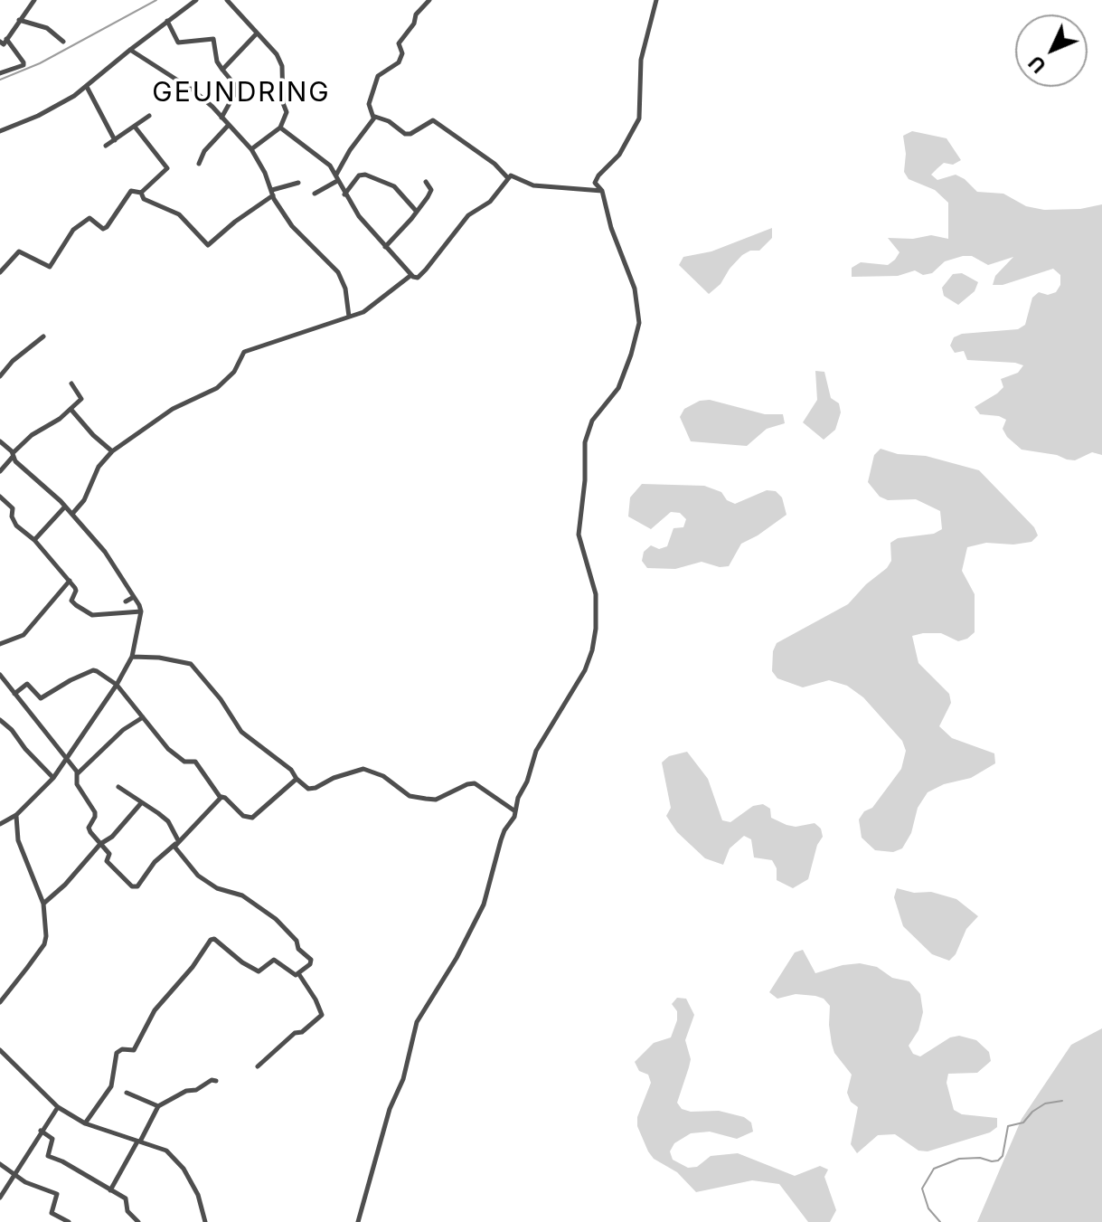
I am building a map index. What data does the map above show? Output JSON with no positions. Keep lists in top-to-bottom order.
{
  "districts": ["GEUNDRING"],
  "north": "bottom left"
}
